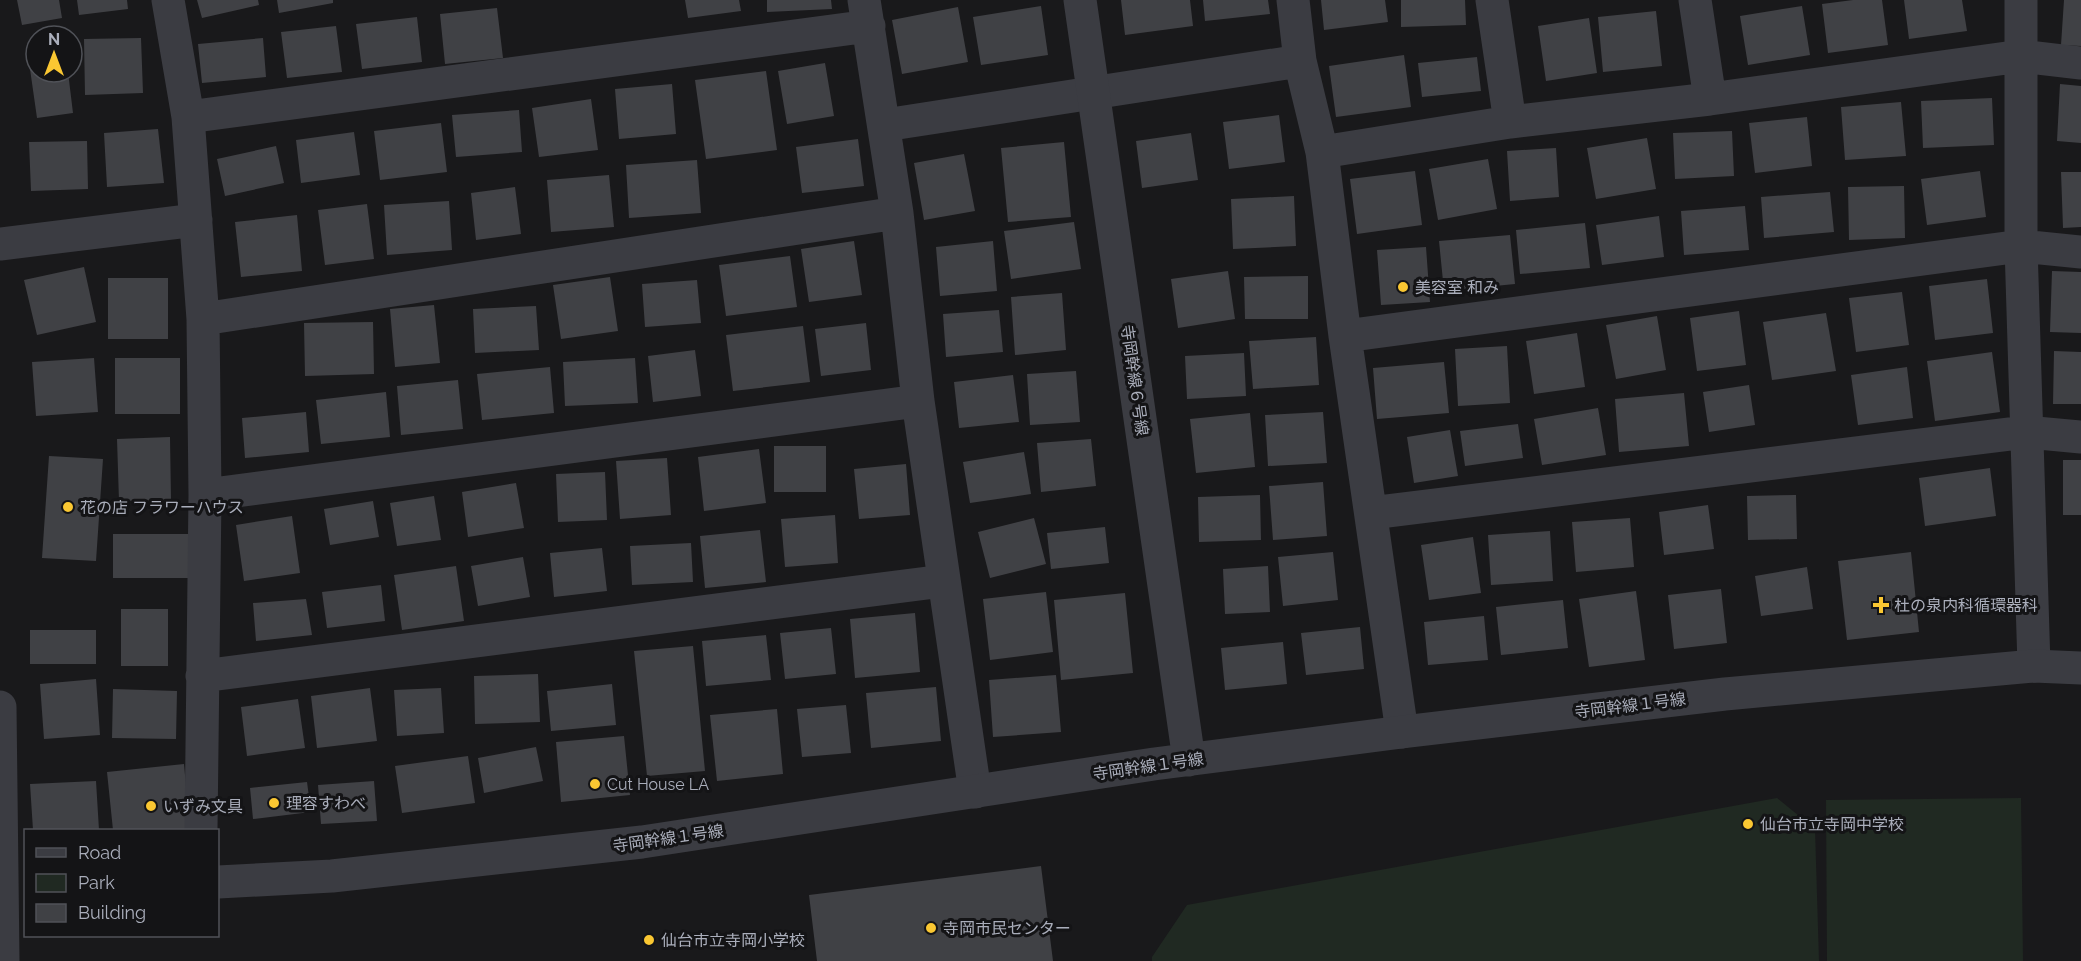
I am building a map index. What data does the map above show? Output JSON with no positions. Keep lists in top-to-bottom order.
{
  "streets": {
    "street": ["寺岡幹線６号線", "寺岡幹線１号線"]
  },
  "crossings": [
    ["寺岡幹線６号線", "寺岡幹線１号線"]
  ],
  "places": {
    "other": [
      "美容室 和み",
      "花の店 フラワーハウス",
      "Cut House LA",
      "理容すわべ",
      "いずみ文具",
      "仙台市立寺岡中学校",
      "寺岡市民センター",
      "仙台市立寺岡小学校"
    ],
    "health": ["杜の泉内科循環器科"]
  },
  "legend": ["Road", "Park", "Building"],
  "north": "top"
}
